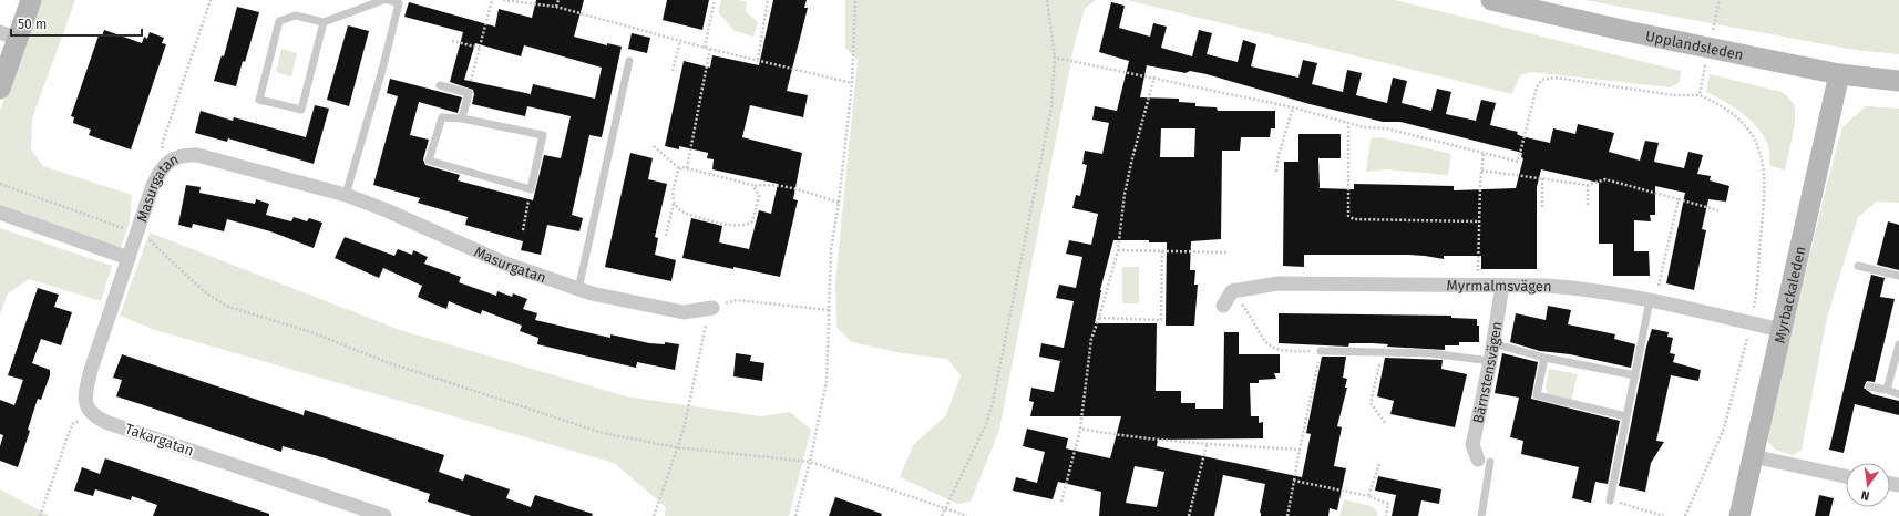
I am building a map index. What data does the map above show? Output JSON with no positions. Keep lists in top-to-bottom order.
{
  "streets": {
    "street": [
      "Upplandsleden",
      "Masurgatan",
      "Myrmalmsvägen",
      "Myrbackaleden",
      "Bärnstensvägen",
      "Takargatan"
    ]
  },
  "crossings": [
    ["Upplandsleden", "Myrbackaleden"],
    ["Myrmalmsvägen", "Myrbackaleden"],
    ["Myrmalmsvägen", "Bärnstensvägen"]
  ],
  "scale_bar": "50 m",
  "north": "bottom"
}
